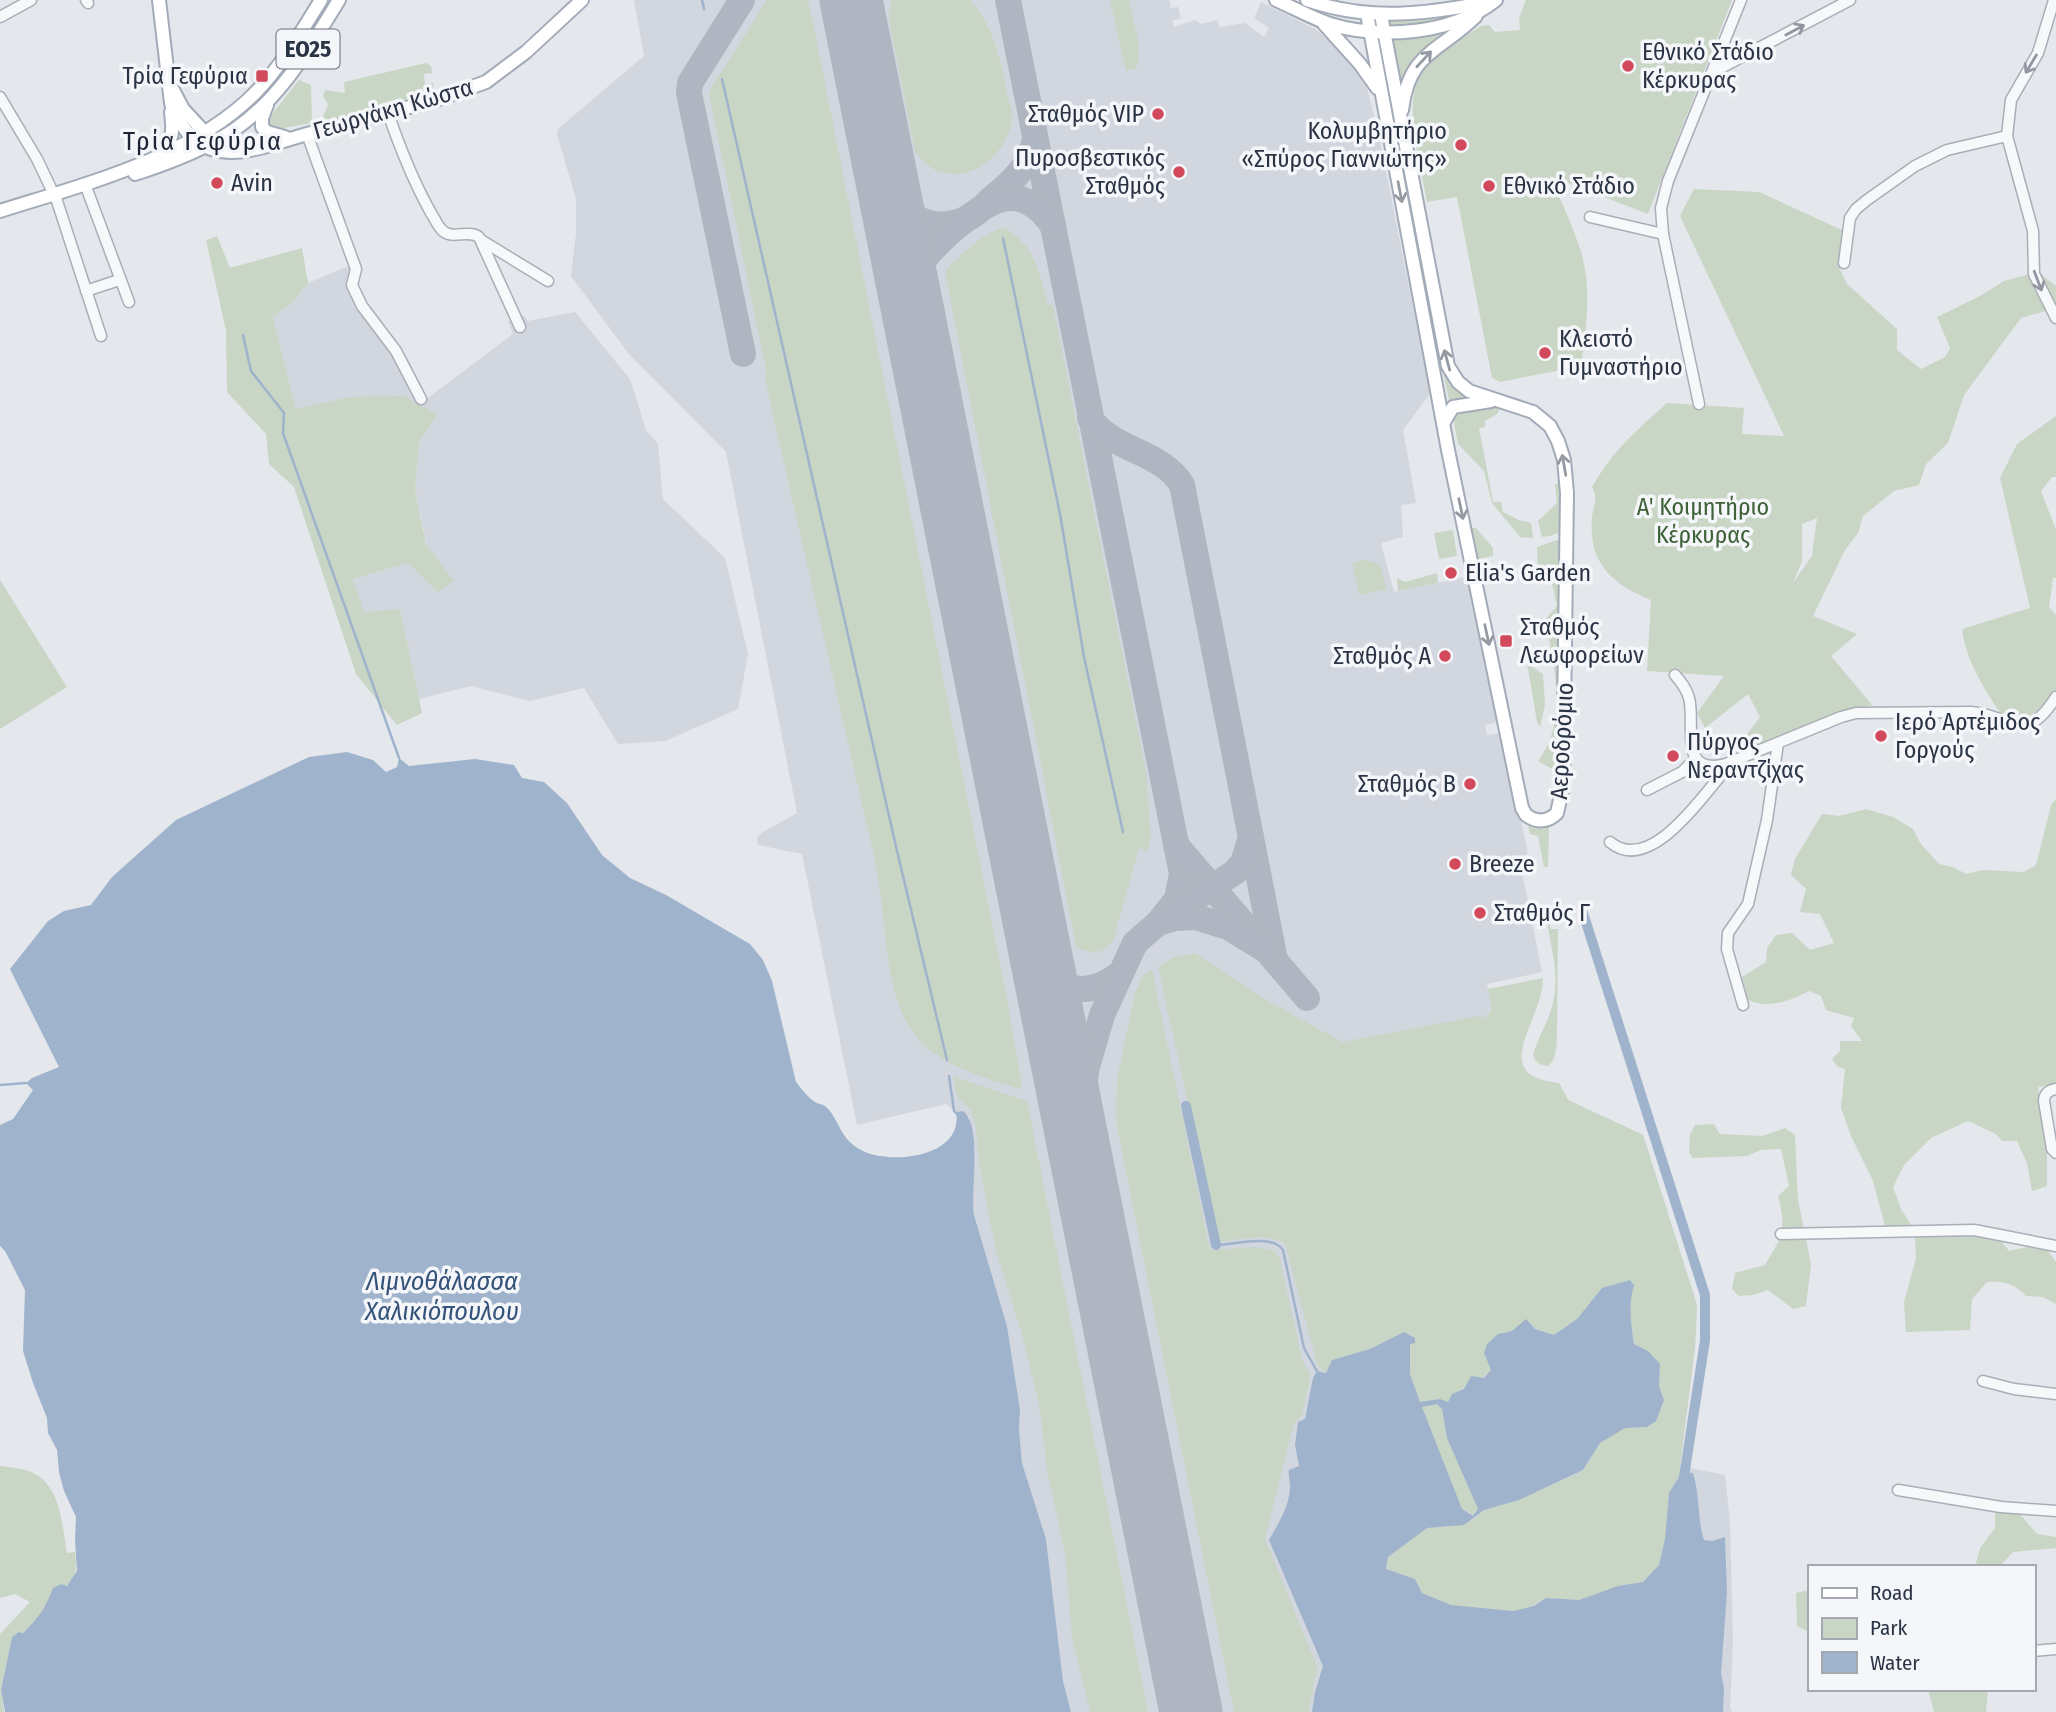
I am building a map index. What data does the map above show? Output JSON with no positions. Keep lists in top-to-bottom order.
{
  "streets": {
    "main road": ["ΕΟ25", "Γεωργάκη Κώστα", "Αεροδρόμιο"]
  },
  "crossings": [
    ["ΕΟ25", "Γεωργάκη Κώστα"]
  ],
  "districts": ["Τρία Γεφύρια"],
  "water": ["Λιμνοθάλασσα Χαλικιόπουλου"],
  "parks": ["Α' Κοιμητήριο Κέρκυρας"],
  "places": {
    "other": [
      "Εθνικό Στάδιο Κέρκυρας",
      "Σταθμός VIP",
      "Κολυμβητήριο «Σπύρος Γιαννιώτης»",
      "Πυροσβεστικός Σταθμός",
      "Avin",
      "Εθνικό Στάδιο",
      "Κλειστό Γυμναστήριο",
      "Elia's Garden",
      "Σταθμός Α",
      "Ιερό Αρτέμιδος Γοργούς",
      "Πύργος Νεραντζίχας",
      "Σταθμός B",
      "Breeze",
      "Σταθμός Γ"
    ],
    "transit": ["Τρία Γεφύρια", "Σταθμός Λεωφορείων"]
  },
  "legend": ["Road", "Park", "Water"]
}
